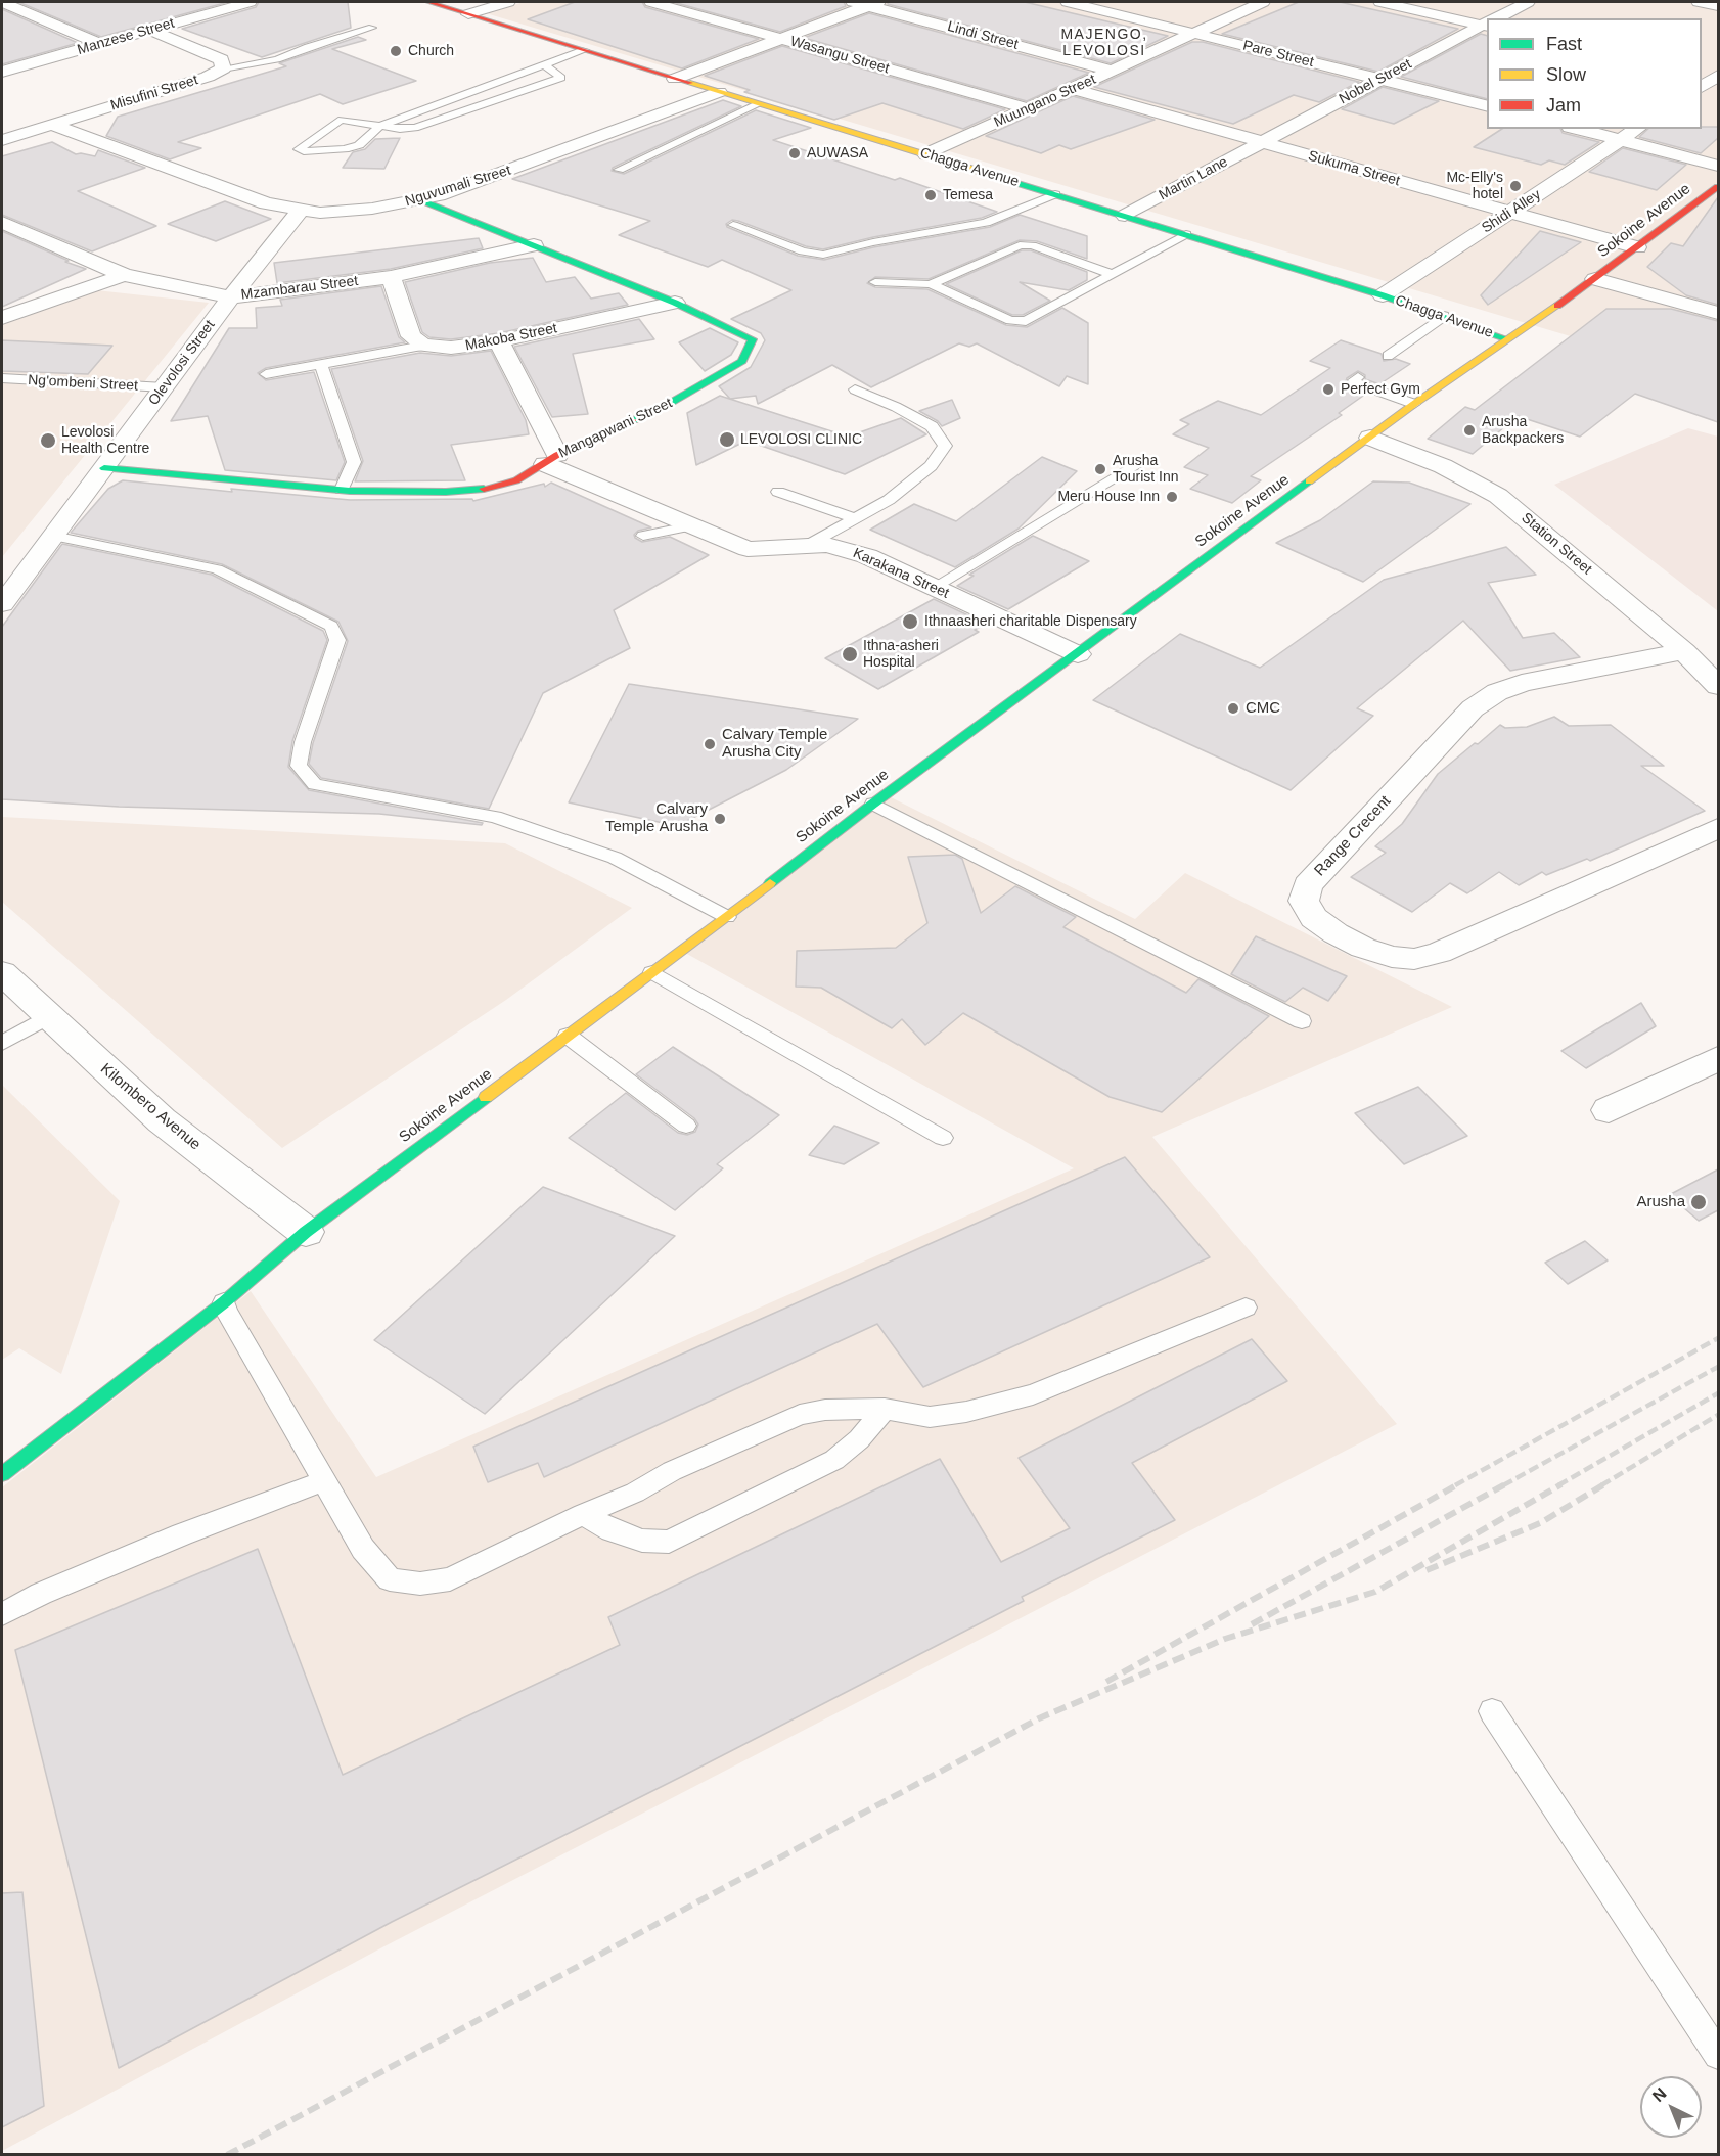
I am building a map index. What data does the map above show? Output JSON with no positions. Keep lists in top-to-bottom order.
{
  "streets": {
    "street": [
      "Lindi Street",
      "Manzese Street",
      "Pare Street",
      "Wasangu Street",
      "Nobel Street",
      "Misufini Street",
      "Muungano Street",
      "Chagga Avenue",
      "Sukuma Street",
      "Martin Lane",
      "Nguvumali Street",
      "Shidi Alley",
      "Sokoine Avenue",
      "Mzambarau Street",
      "Makoba Street",
      "Olevolosi Street",
      "Mangapwani Street",
      "Station Street",
      "Karakana Street",
      "Range Crecent",
      "Kilombero Avenue"
    ],
    "lane": ["Ng'ombeni Street"]
  },
  "crossings": [
    ["Lindi Street", "Muungano Street"],
    ["Manzese Street", "Misufini Street"],
    ["Pare Street", "Nobel Street"],
    ["Pare Street", "Muungano Street"],
    ["Wasangu Street", "Muungano Street"],
    ["Nobel Street", "Sukuma Street"],
    ["Nobel Street", "Martin Lane"],
    ["Misufini Street", "Nguvumali Street"],
    ["Muungano Street", "Chagga Avenue"],
    ["Muungano Street", "Sukuma Street"],
    ["Chagga Avenue", "Martin Lane"],
    ["Chagga Avenue", "Nguvumali Street"],
    ["Chagga Avenue", "Shidi Alley"],
    ["Chagga Avenue", "Sokoine Avenue"],
    ["Sukuma Street", "Martin Lane"],
    ["Sukuma Street", "Shidi Alley"],
    ["Sukuma Street", "Sokoine Avenue"],
    ["Nguvumali Street", "Olevolosi Street"],
    ["Nguvumali Street", "Mangapwani Street"],
    ["Sokoine Avenue", "Station Street"],
    ["Sokoine Avenue", "Karakana Street"],
    ["Sokoine Avenue", "Kilombero Avenue"],
    ["Mzambarau Street", "Olevolosi Street"],
    ["Mzambarau Street", "Mangapwani Street"],
    ["Makoba Street", "Mangapwani Street"],
    ["Olevolosi Street", "Ng'ombeni Street"],
    ["Olevolosi Street", "Mangapwani Street"],
    ["Mangapwani Street", "Karakana Street"],
    ["Station Street", "Range Crecent"]
  ],
  "districts": ["MAJENGO, LEVOLOSI"],
  "places": [
    "Church",
    "AUWASA",
    "Mc-Elly's hotel",
    "Temesa",
    "Perfect Gym",
    "Arusha Backpackers",
    "LEVOLOSI CLINIC",
    "Levolosi Health Centre",
    "Arusha Tourist Inn",
    "Meru House Inn",
    "Ithnaasheri charitable Dispensary",
    "Ithna-asheri Hospital",
    "CMC",
    "Calvary Temple Arusha City",
    "Calvary Temple Arusha",
    "Arusha"
  ],
  "legend": ["Fast", "Slow", "Jam"],
  "north": "top left"
}
